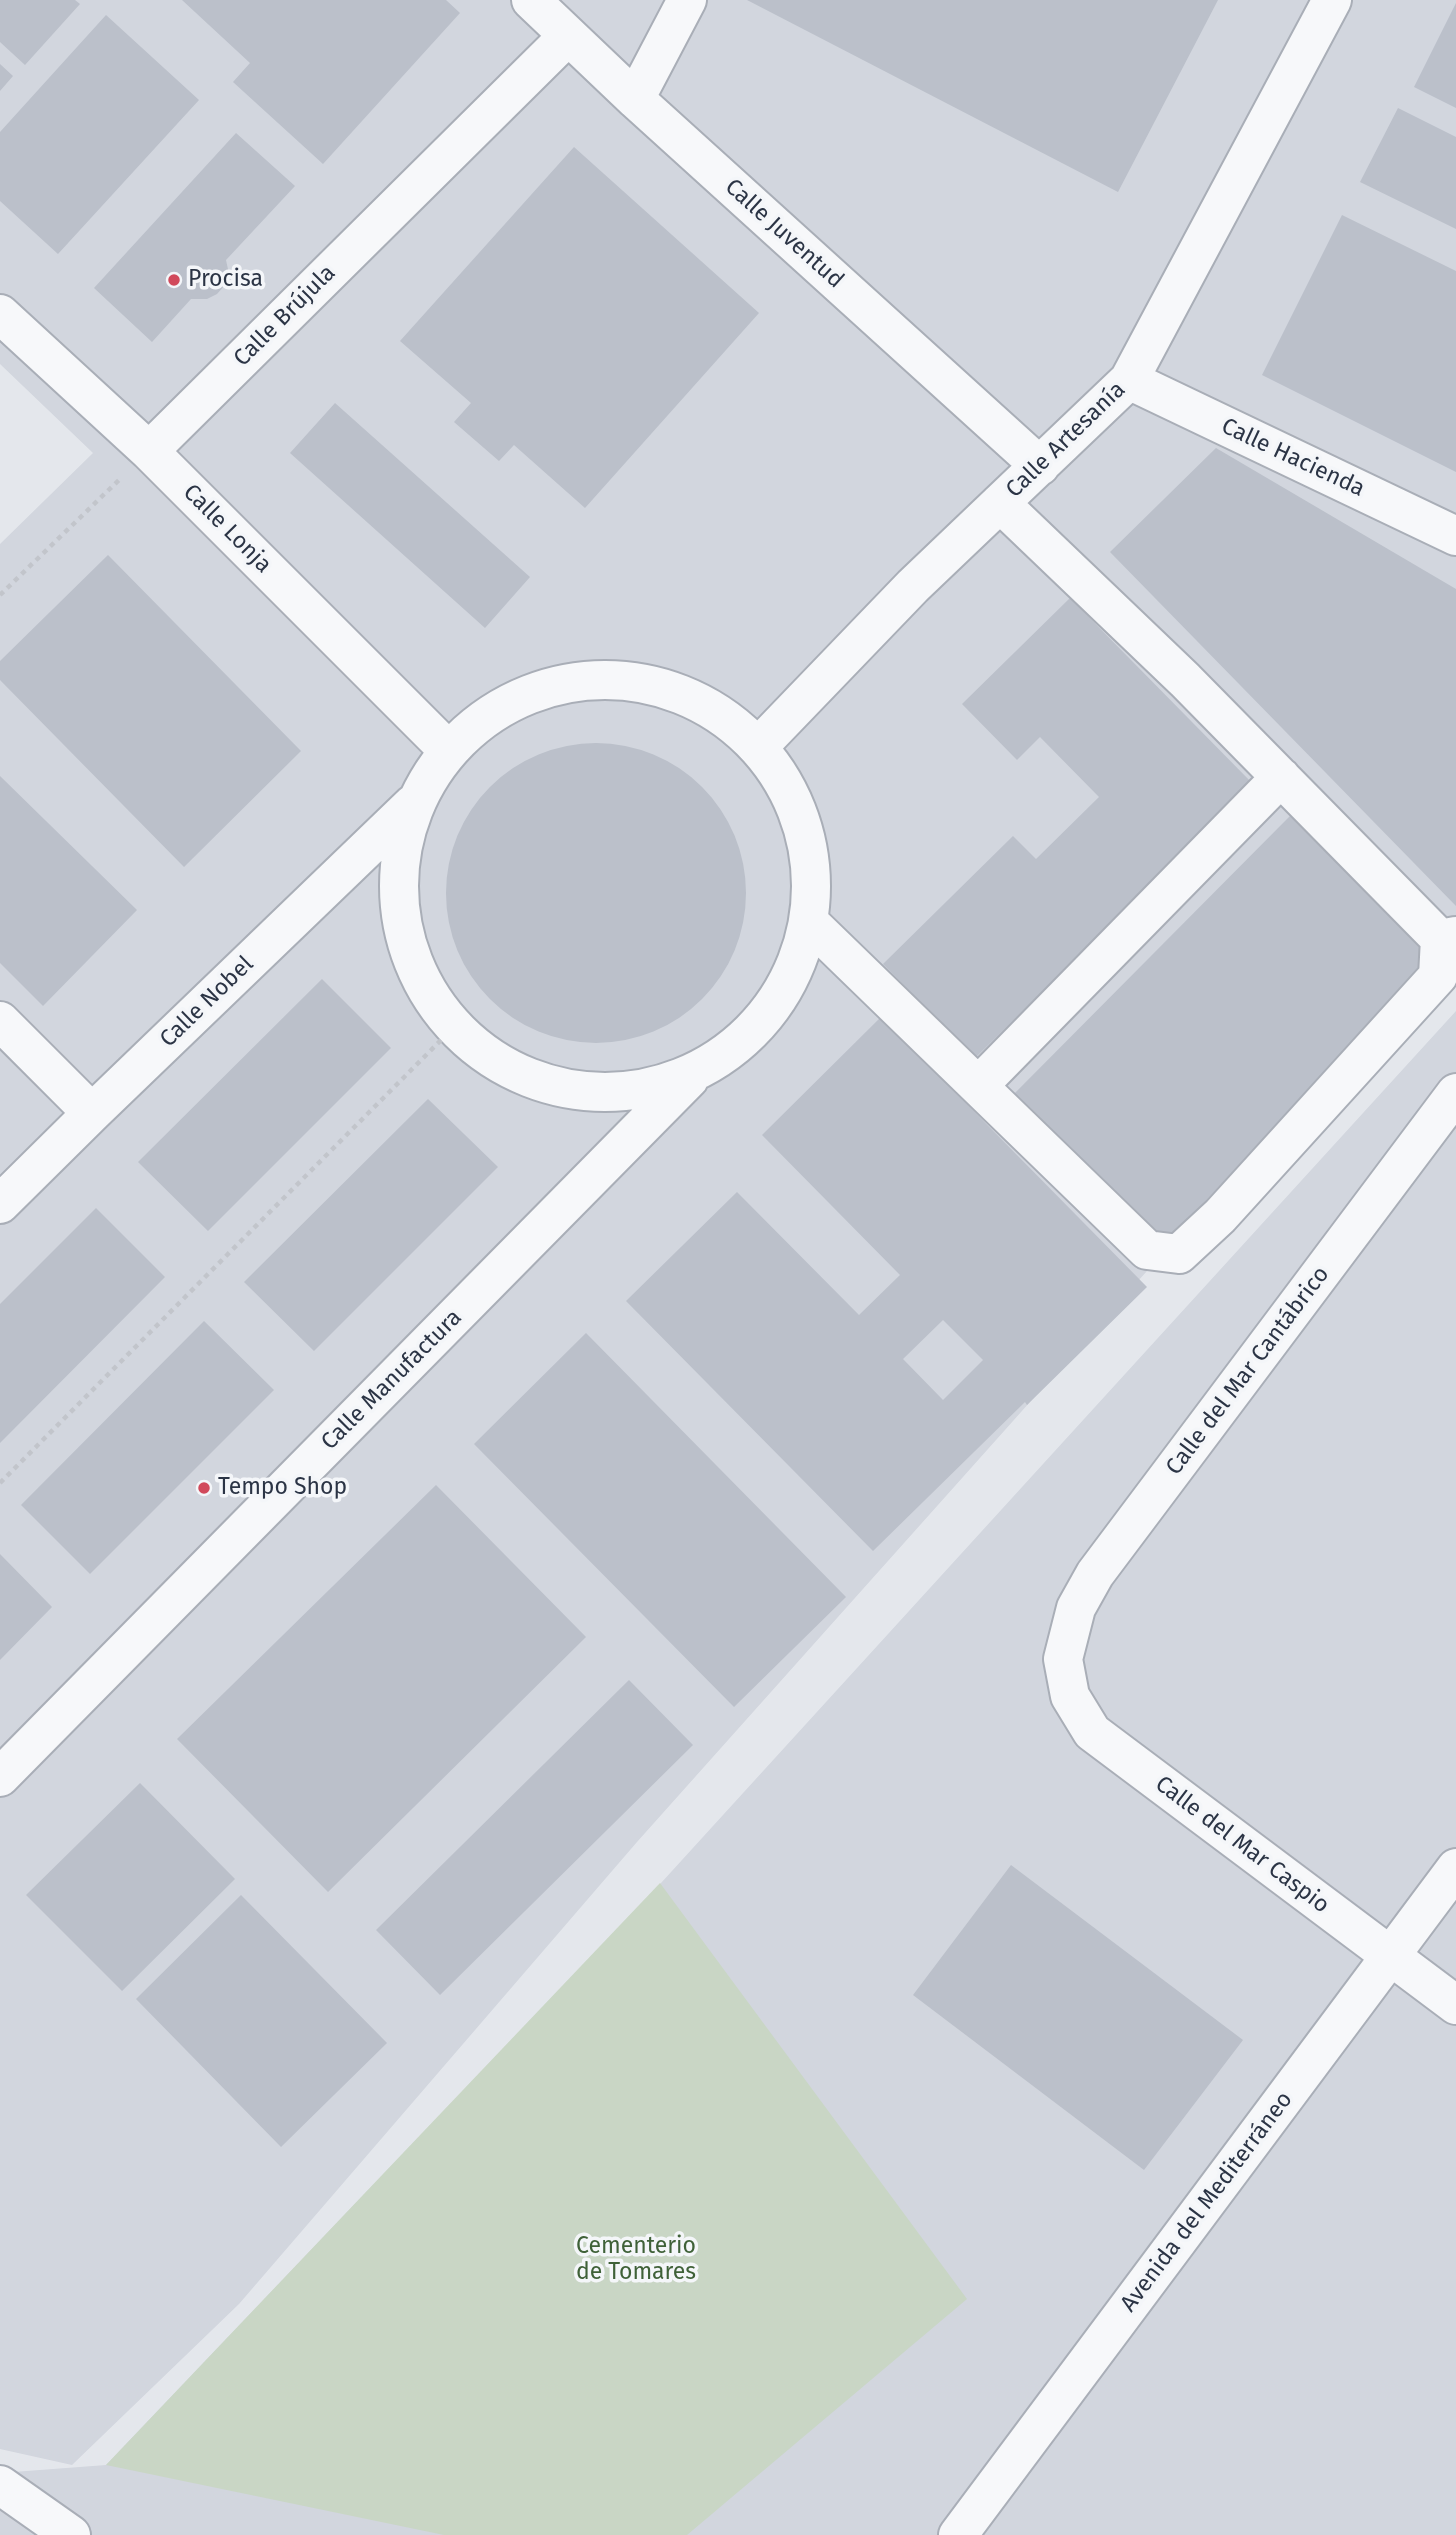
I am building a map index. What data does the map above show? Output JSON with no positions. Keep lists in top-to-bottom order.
{
  "streets": {
    "street": [
      "Calle Juventud",
      "Calle Brújula",
      "Calle Artesanía",
      "Calle Hacienda",
      "Calle Lonja",
      "Calle Nobel",
      "Calle del Mar Cantábrico",
      "Calle Manufactura",
      "Calle del Mar Caspio",
      "Avenida del Mediterráneo"
    ]
  },
  "crossings": [
    ["Calle Juventud", "Calle Brújula"],
    ["Calle Juventud", "Calle Artesanía"],
    ["Calle Brújula", "Calle Lonja"],
    ["Calle Artesanía", "Calle Hacienda"],
    ["Calle del Mar Cantábrico", "Calle del Mar Caspio"],
    ["Calle del Mar Caspio", "Avenida del Mediterráneo"]
  ],
  "parks": ["Cementerio de Tomares"],
  "places": ["Procisa", "Tempo Shop"]
}
